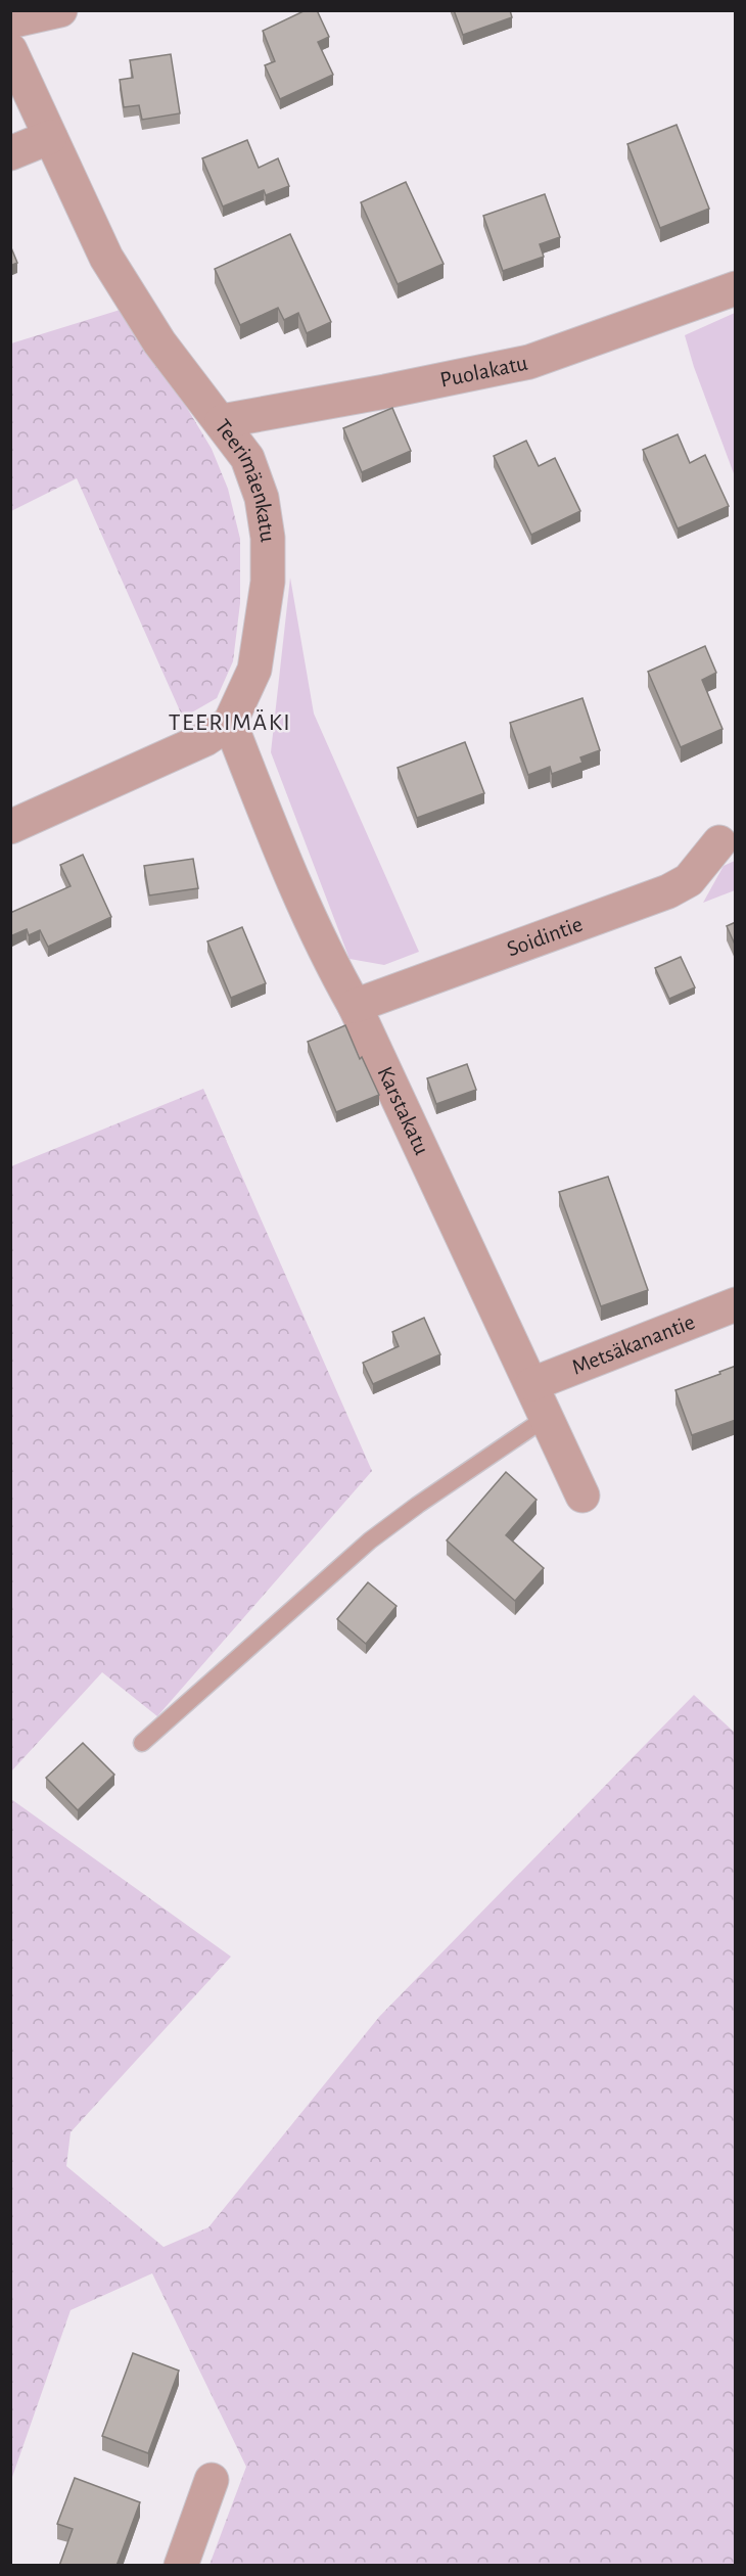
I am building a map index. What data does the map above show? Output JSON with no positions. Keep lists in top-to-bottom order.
{
  "streets": {
    "street": [
      "Puolakatu",
      "Teerimäenkatu",
      "Soidintie",
      "Karstakatu",
      "Metsäkanantie"
    ]
  },
  "crossings": [
    ["Puolakatu", "Teerimäenkatu"],
    ["Teerimäenkatu", "Karstakatu"],
    ["Soidintie", "Karstakatu"],
    ["Karstakatu", "Metsäkanantie"]
  ],
  "districts": ["TEERIMÄKI"]
}
